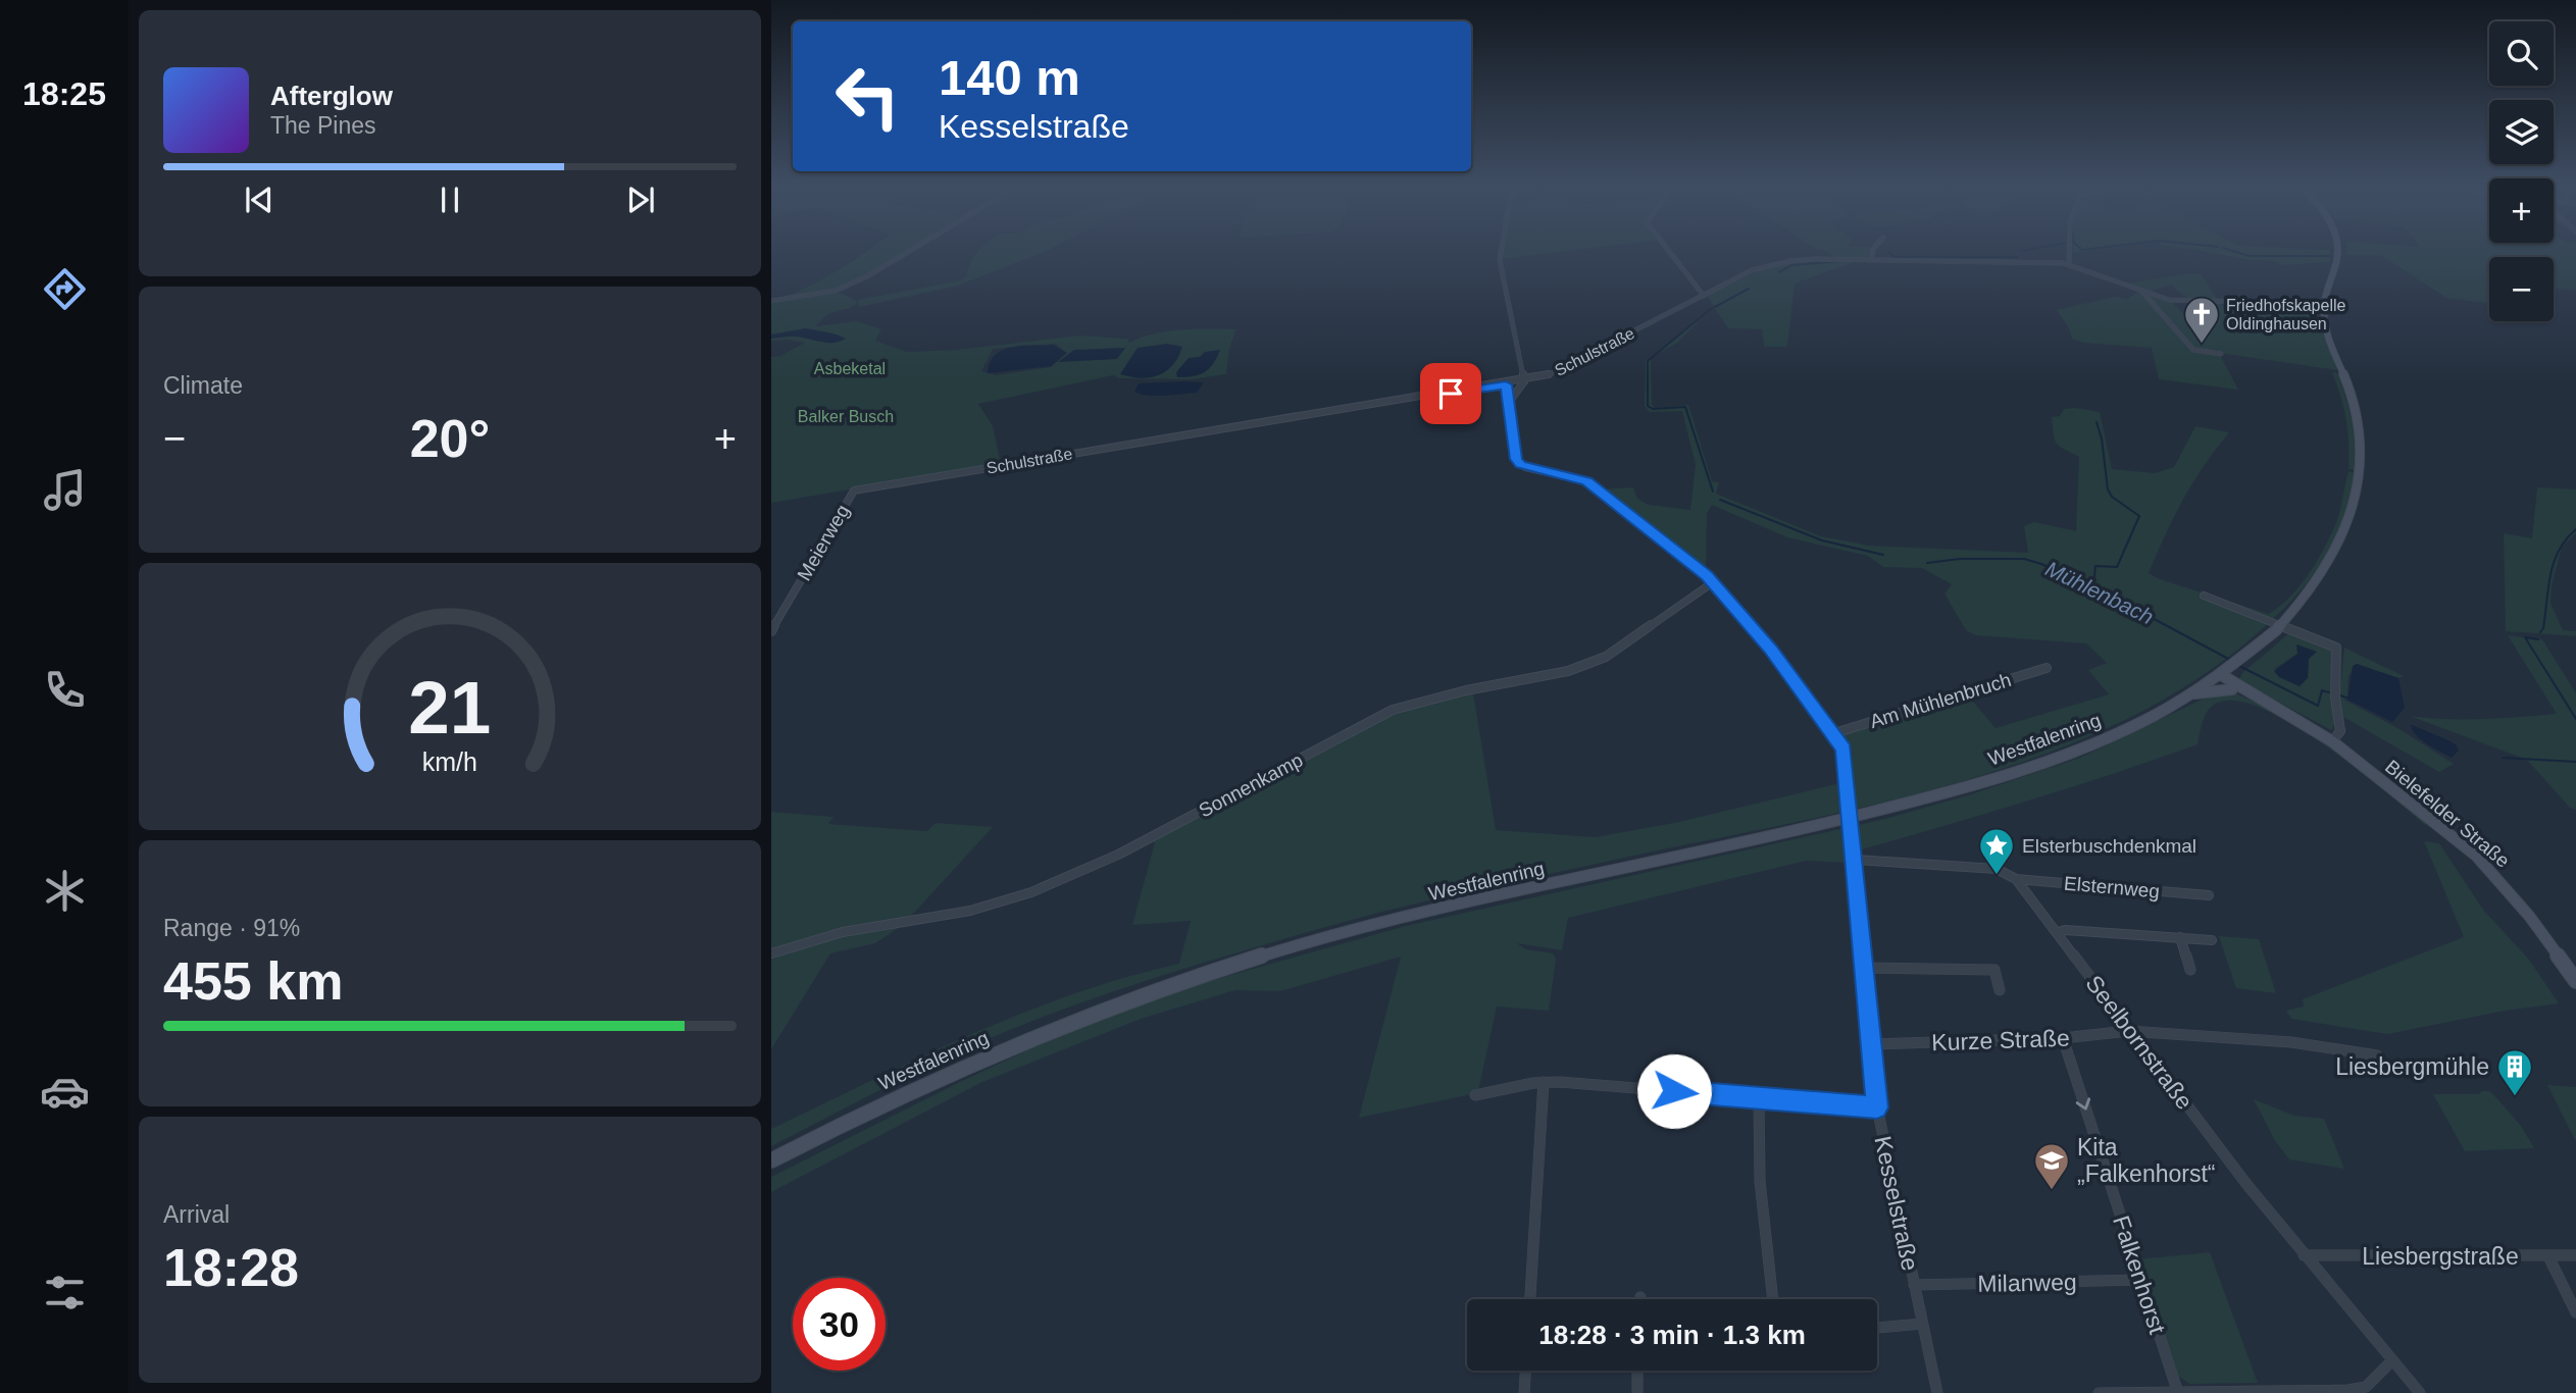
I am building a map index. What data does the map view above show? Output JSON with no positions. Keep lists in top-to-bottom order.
{
  "streets": {
    "main road": ["Westfalenring", "Bielefelder Straße"],
    "street": [
      "Schulstraße",
      "Meierweg",
      "Am Mühlenbruch",
      "Sonnenkamp",
      "Elsternweg",
      "Kurze Straße",
      "Seelbornstraße",
      "Kesselstraße",
      "Liesbergstraße",
      "Falkenhorst",
      "Milanweg"
    ]
  },
  "crossings": [
    ["Schulstraße", "Meierweg"],
    ["Am Mühlenbruch", "Kesselstraße"],
    ["Westfalenring", "Bielefelder Straße"],
    ["Elsternweg", "Seelbornstraße"],
    ["Elsternweg", "Kesselstraße"],
    ["Kurze Straße", "Seelbornstraße"],
    ["Kurze Straße", "Kesselstraße"],
    ["Kurze Straße", "Falkenhorst"],
    ["Seelbornstraße", "Liesbergstraße"],
    ["Kesselstraße", "Milanweg"],
    ["Falkenhorst", "Milanweg"]
  ],
  "one_way": ["Falkenhorst"],
  "water": ["Mühlenbach"],
  "parks": ["Asbeketal", "Balker Busch"],
  "places": {
    "church": ["Friedhofskapelle Oldinghausen"],
    "place": ["Elsterbuschdenkmal"],
    "building": ["Liesbergmühle"],
    "school or university": ["Kita „Falkenhorst“"]
  },
  "page": {
    "tabs": "18:25",
    "map_buttons": ["+", "−"],
    "turn": ["140 m", "Kesselstraße"],
    "song": ["Afterglow", "The Pines"],
    "tile": [
      "Climate",
      ["Range · 91%", "455 km"],
      ["Arrival", "18:28"]
    ],
    "heat": ["−", "20°", "+"],
    "limit": "30",
    "trip": "18:28 · 3 min · 1.3 km",
    "gauge": ["21", "km/h"]
  }
}
